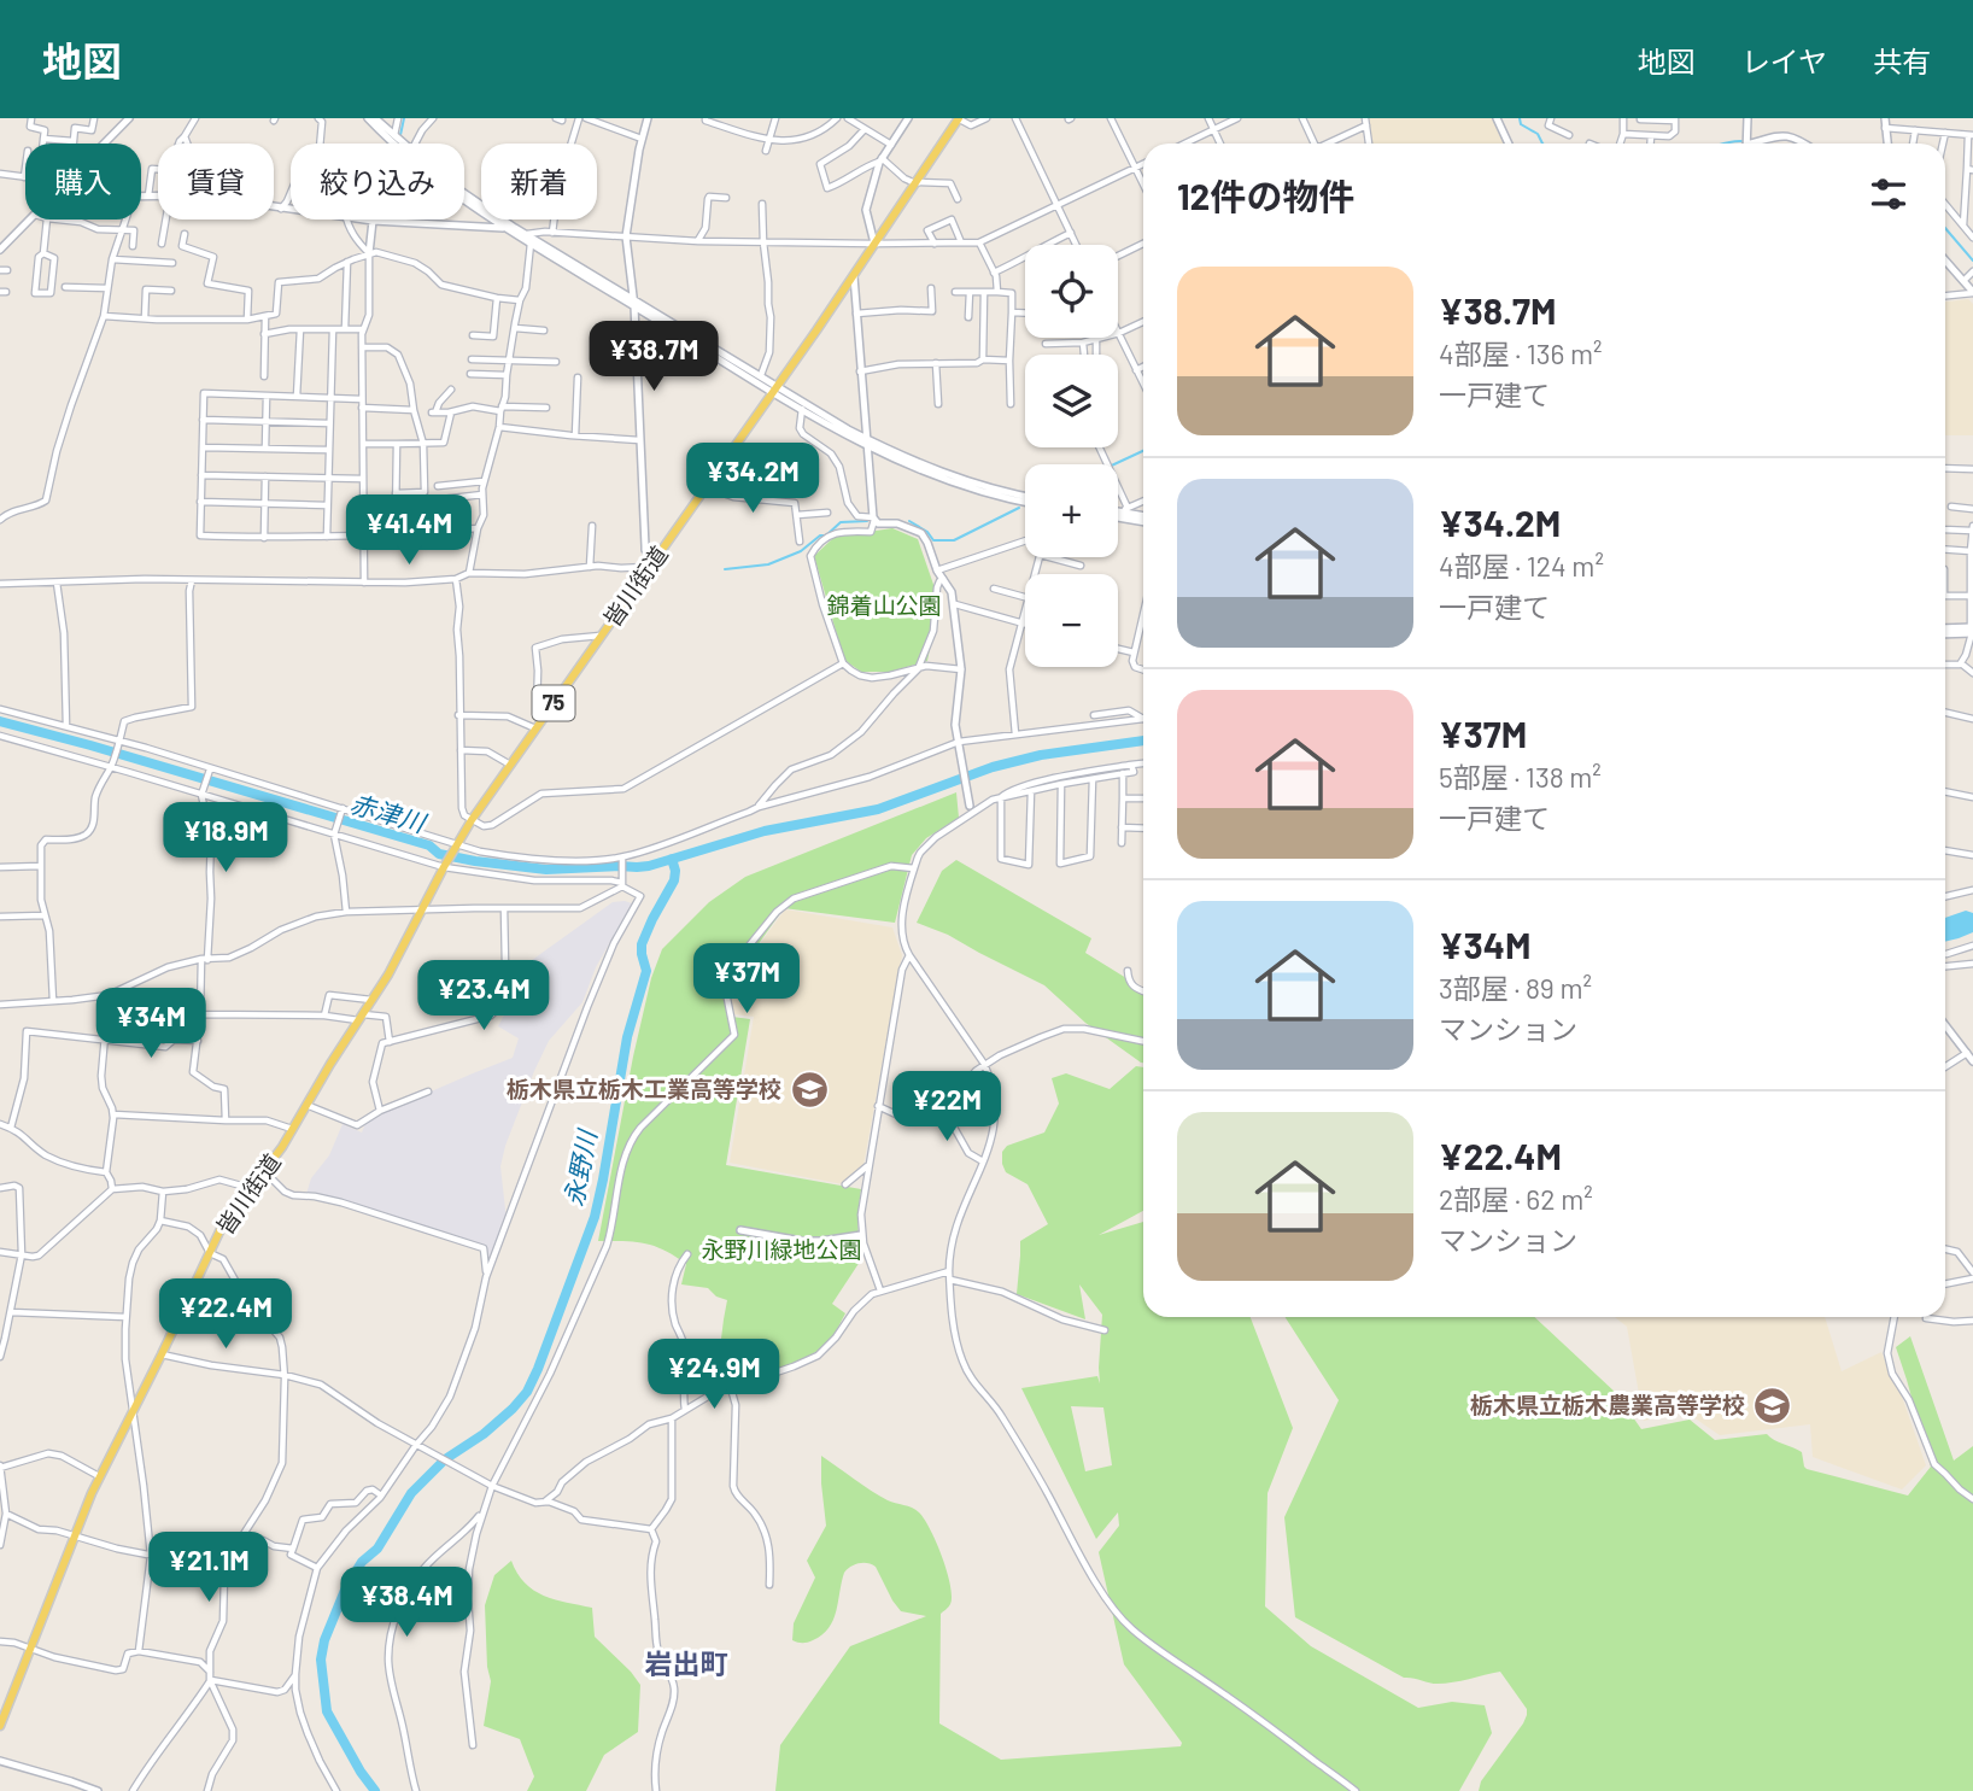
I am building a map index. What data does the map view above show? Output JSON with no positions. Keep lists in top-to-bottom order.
{
  "streets": {
    "main road": ["皆川街道", "75"]
  },
  "crossings": [
    ["皆川街道", "75"]
  ],
  "districts": ["岩出町"],
  "water": ["赤津川", "永野川"],
  "parks": ["錦着山公園", "永野川緑地公園"],
  "places": {
    "school or university": ["栃木県立栃木工業高等学校", "栃木県立栃木農業高等学校"]
  },
  "page": {
    "header": "地図",
    "nav": ["地図", "レイヤ", "共有"],
    "chip": [
      "購入",
      "賃貸",
      "絞り込み",
      "新着"
    ],
    "heading": "12件の物件",
    "map_buttons": ["+", "−"],
    "list": [
      {
        "name": "¥38.7M",
        "note": "4部屋 · 136 m² · 一戸建て"
      },
      {
        "name": "¥34.2M",
        "note": "4部屋 · 124 m² · 一戸建て"
      },
      {
        "name": "¥37M",
        "note": "5部屋 · 138 m² · 一戸建て"
      },
      {
        "name": "¥34M",
        "note": "3部屋 · 89 m² · マンション"
      },
      {
        "name": "¥22.4M",
        "note": "2部屋 · 62 m² · マンション"
      }
    ],
    "price": [
      "¥38.7M",
      "¥34.2M",
      "¥41.4M",
      "¥18.9M",
      "¥37M",
      "¥23.4M",
      "¥34M",
      "¥22M",
      "¥22.4M",
      "¥24.9M",
      "¥21.1M",
      "¥38.4M"
    ]
  }
}
